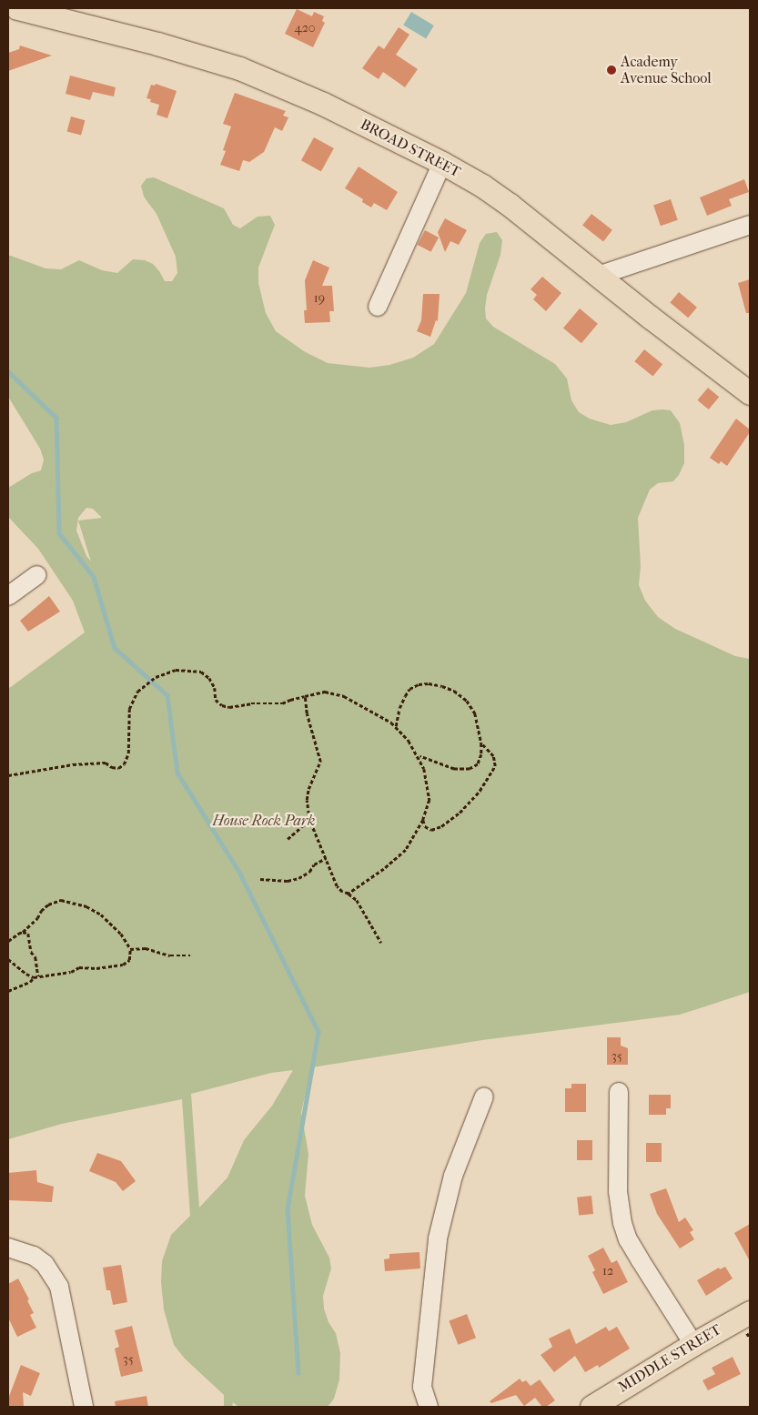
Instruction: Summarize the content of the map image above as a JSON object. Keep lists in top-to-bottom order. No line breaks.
{"streets":{"main road":["BROAD STREET","MIDDLE STREET"]},"parks":["House Rock Park"],"places":["Academy Avenue School"],"house_numbers":["420","19","35","12","35"]}
